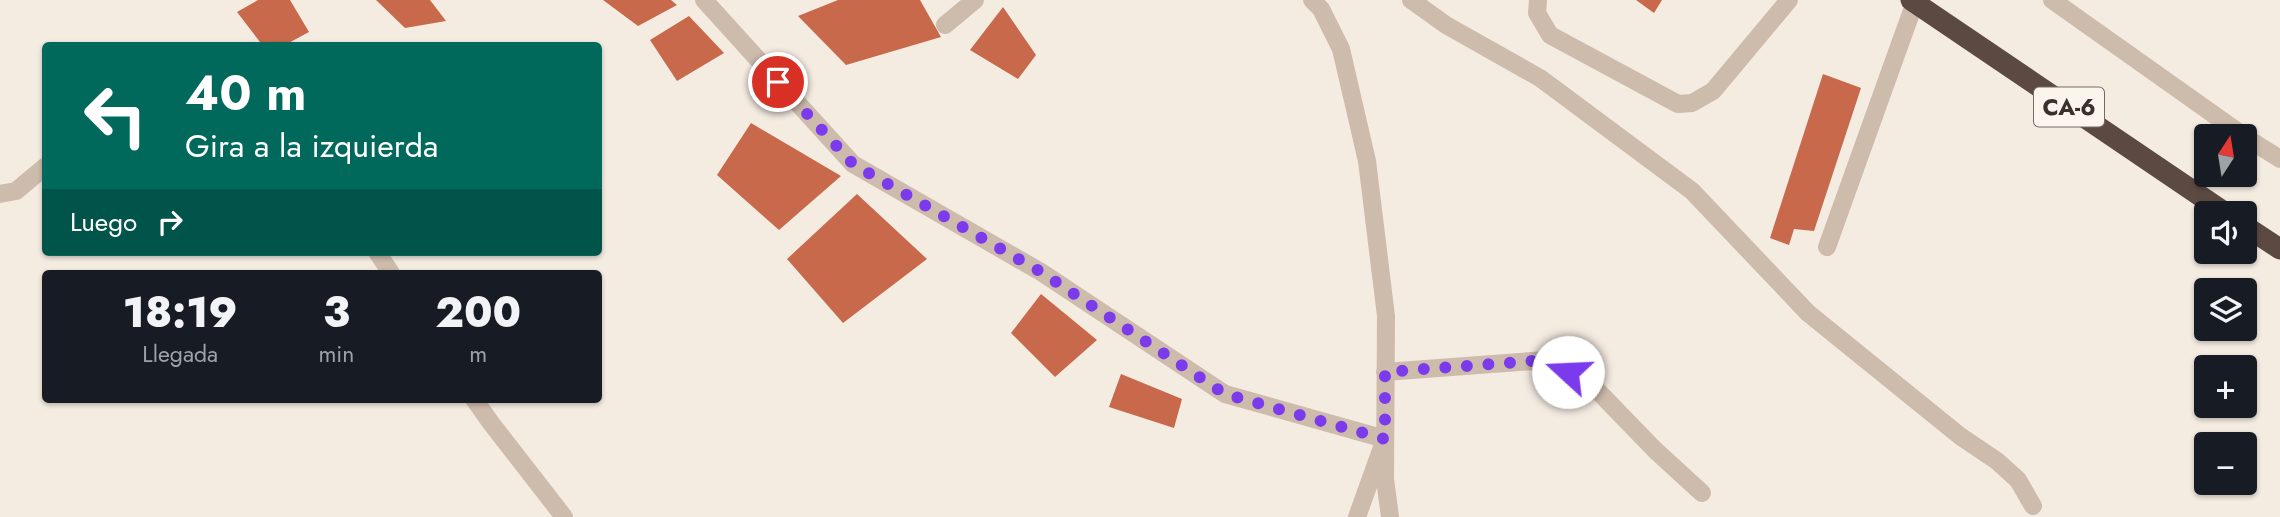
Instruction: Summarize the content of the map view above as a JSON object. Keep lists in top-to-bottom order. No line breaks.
{"streets":{"highway":["CA-6"]},"north":"top","page":{"turn":["40 m","Gira a la izquierda"],"map_buttons":["+","−"],"then":"Luego","eta":["18:19","Llegada","3","min","200","m"]}}
